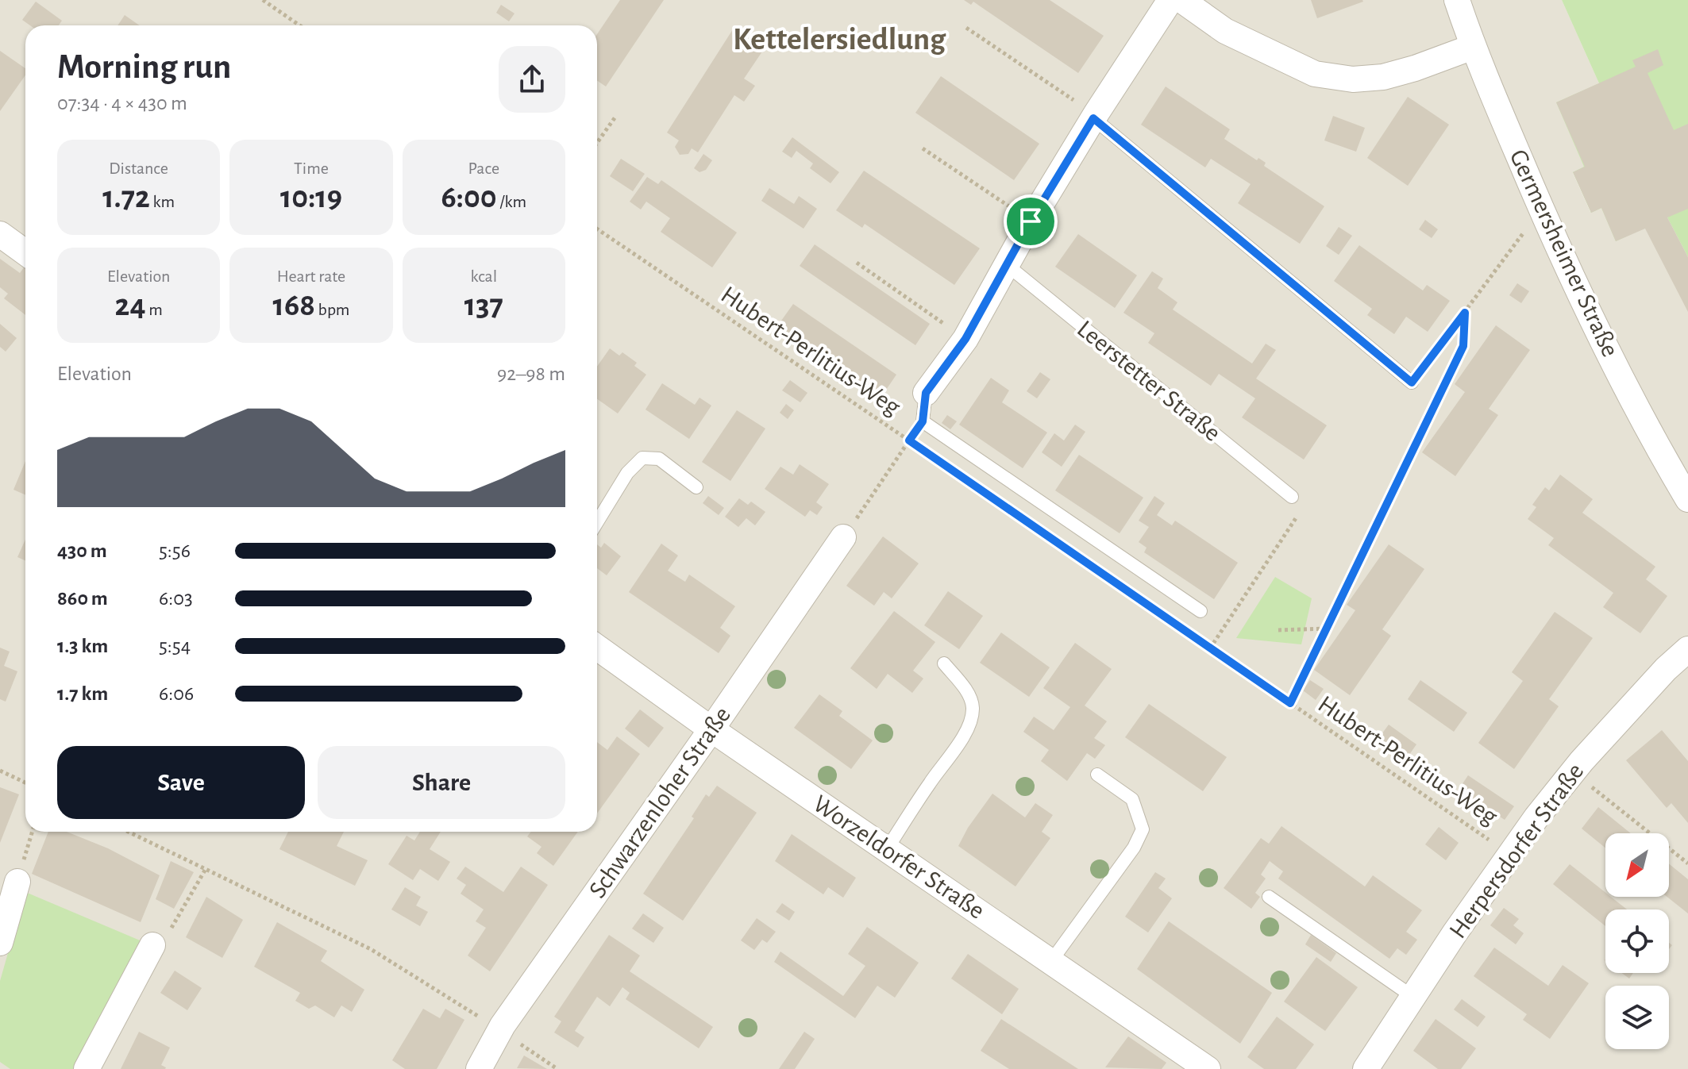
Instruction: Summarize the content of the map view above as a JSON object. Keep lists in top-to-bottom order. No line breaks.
{"streets":{"street":["Germersheimer Straße","Schwarzenloher Straße","Herpersdorfer Straße","Worzeldorfer Straße"],"lane":["Leerstetter Straße"],"path":["Hubert-Perlitius-Weg"]},"crossings":[["Hubert-Perlitius-Weg","Herpersdorfer Straße"],["Schwarzenloher Straße","Worzeldorfer Straße"]],"districts":["Kettelersiedlung"],"north":"bottom left","page":{"heading":["Morning run","07:34 · 4 × 430 m"],"stats":[["Distance","1.72 km"],["Time","10:19"],["Pace","6:00 /km"],["Elevation","24 m"],["Heart rate","168 bpm"],["kcal","137"]],"chart":["Elevation","92–98 m"],"list":[{"name":"430 m","note":"5:56"},{"name":"860 m","note":"6:03"},{"name":"1.3 km","note":"5:54"},{"name":"1.7 km","note":"6:06"}],"buttons":["Save","Share"]}}
